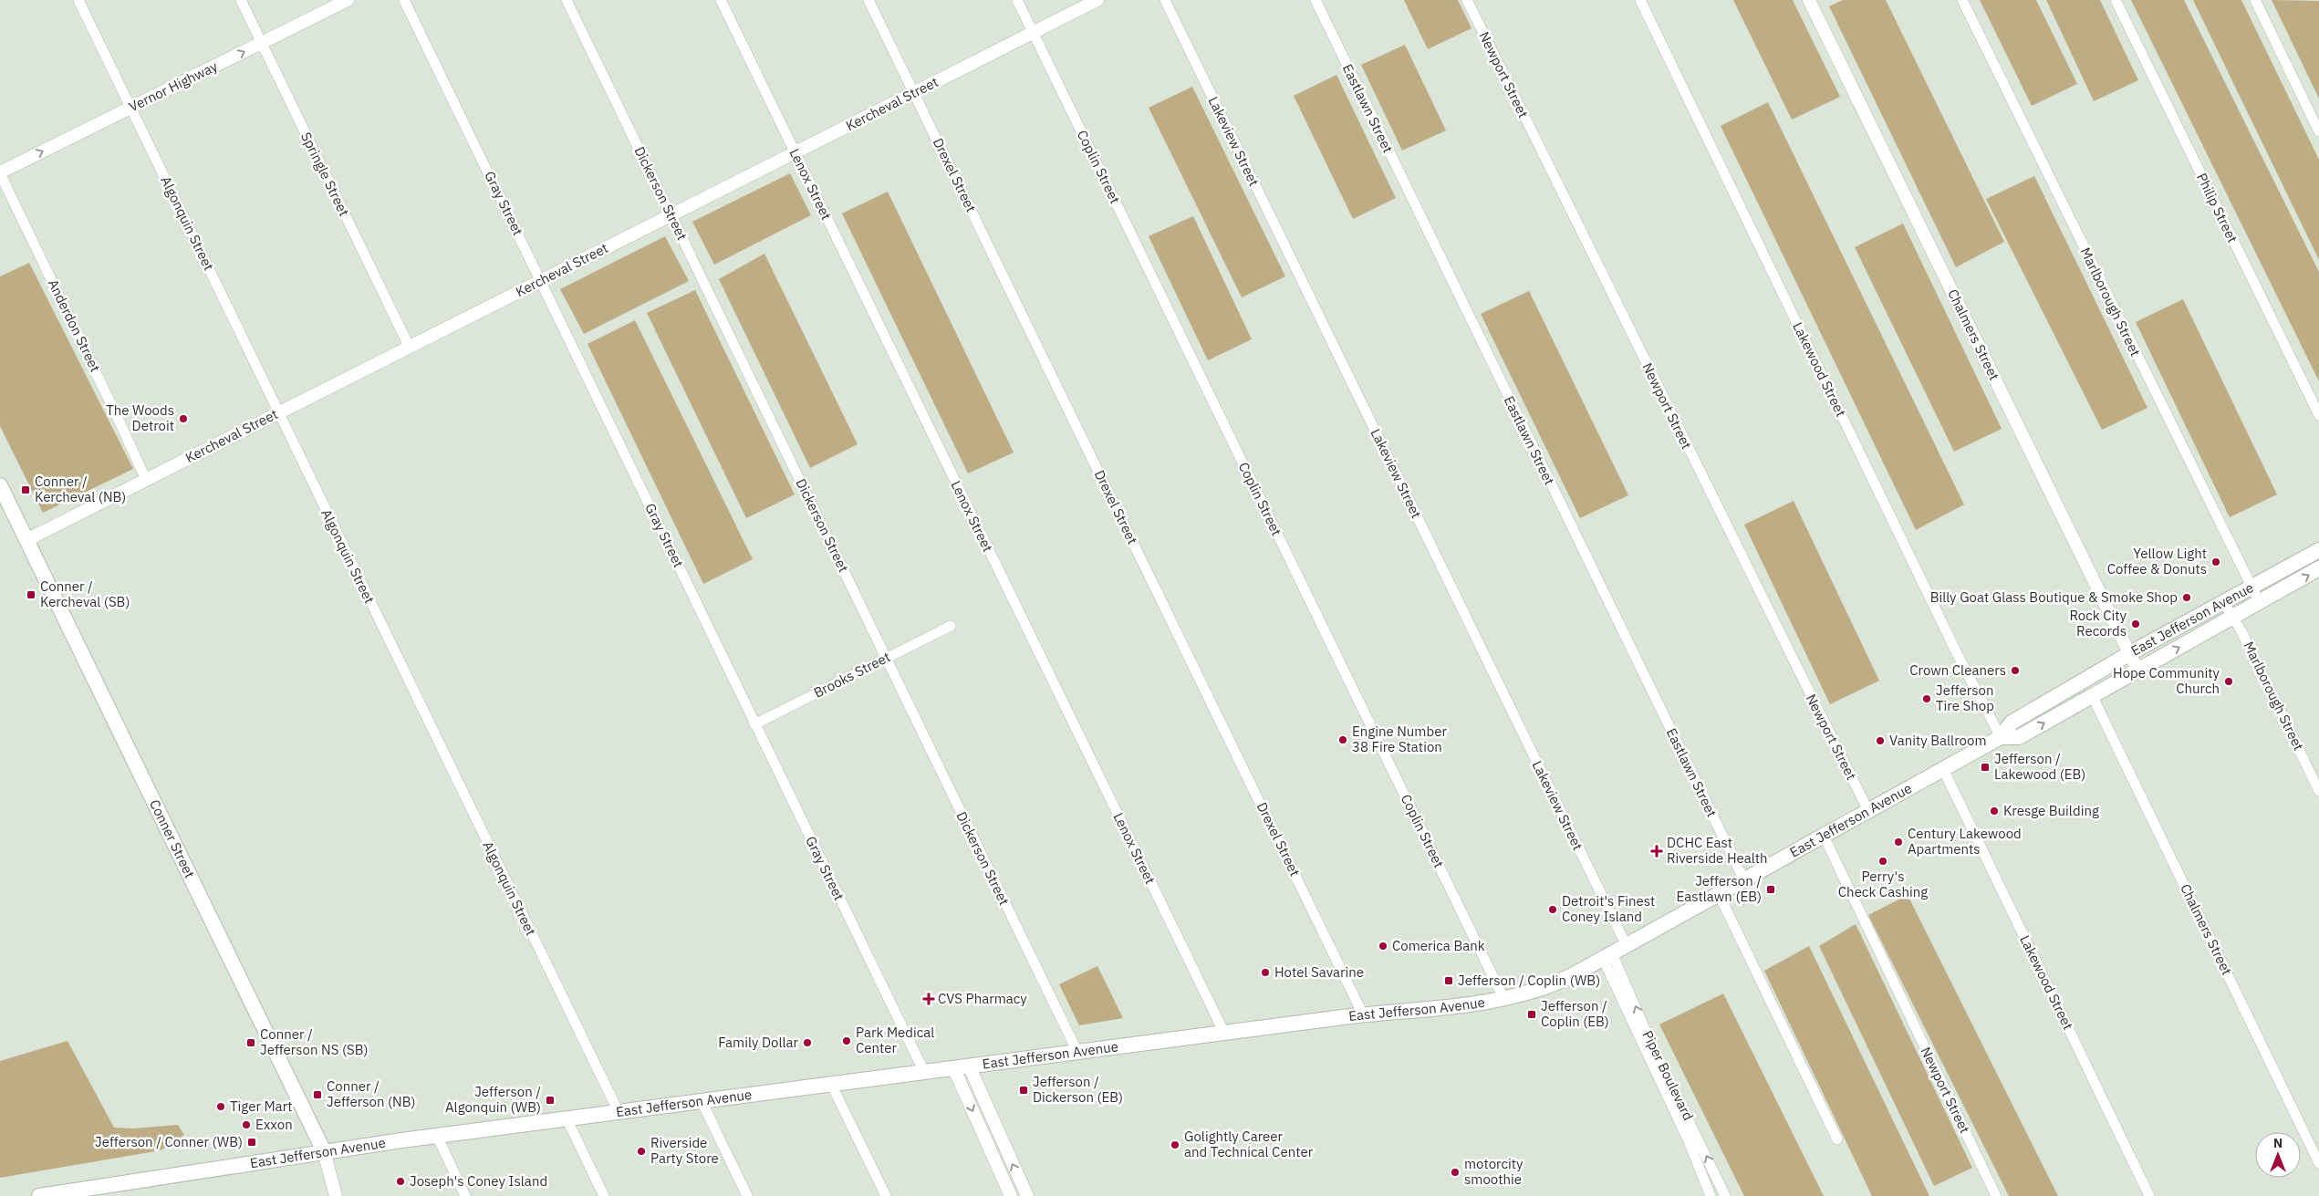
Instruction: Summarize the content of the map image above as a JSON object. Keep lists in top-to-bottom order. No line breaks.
{"streets":{"main road":["East Jefferson Avenue","Conner Street"],"street":["Newport Street","Vernor Highway","Kercheval Street","Eastlawn Street","Lakeview Street","Coplin Street","Springle Street","Drexel Street","Lenox Street","Dickerson Street","Gray Street","Philip Street","Algonquin Street","Marlborough Street","Anderdon Street","Chalmers Street","Lakewood Street","Brooks Street","Piper Boulevard"]},"crossings":[["Newport Street","East Jefferson Avenue"],["Vernor Highway","Springle Street"],["Vernor Highway","Algonquin Street"],["Vernor Highway","Anderdon Street"],["Kercheval Street","Coplin Street"],["Kercheval Street","Springle Street"],["Kercheval Street","Drexel Street"],["Kercheval Street","Lenox Street"],["Kercheval Street","Dickerson Street"],["Kercheval Street","Gray Street"],["Kercheval Street","Algonquin Street"],["Kercheval Street","Anderdon Street"],["Kercheval Street","Conner Street"],["Eastlawn Street","East Jefferson Avenue"],["Lakeview Street","East Jefferson Avenue"],["Coplin Street","East Jefferson Avenue"],["Drexel Street","East Jefferson Avenue"],["Lenox Street","East Jefferson Avenue"],["Dickerson Street","East Jefferson Avenue"],["Dickerson Street","Brooks Street"],["Gray Street","East Jefferson Avenue"],["Gray Street","Brooks Street"],["Algonquin Street","East Jefferson Avenue"],["Marlborough Street","East Jefferson Avenue"],["Chalmers Street","East Jefferson Avenue"],["Lakewood Street","East Jefferson Avenue"],["East Jefferson Avenue","Conner Street"],["East Jefferson Avenue","Piper Boulevard"]],"one_way":["Vernor Highway"],"places":{"other":["The Woods Detroit","Yellow Light Coffee & Donuts","Billy Goat Glass Boutique & Smoke Shop","Rock City Records","Crown Cleaners","Hope Community Church","Jefferson Tire Shop","Engine Number 38 Fire Station","Vanity Ballroom","Kresge Building","Century Lakewood Apartments","Perry's Check Cashing","Detroit's Finest Coney Island","Comerica Bank","Hotel Savarine","Park Medical Center","Family Dollar","Tiger Mart","Exxon","Golightly Career and Technical Center","Riverside Party Store","motorcity smoothie","Joseph's Coney Island"],"transit":["Conner / Kercheval (NB)","Conner / Kercheval (SB)","Jefferson / Lakewood (EB)","Jefferson / Eastlawn (EB)","Jefferson / Coplin (WB)","Jefferson / Coplin (EB)","Conner / Jefferson NS (SB)","Jefferson / Dickerson (EB)","Conner / Jefferson (NB)","Jefferson / Algonquin (WB)","Jefferson / Conner (WB)"],"health":["DCHC East Riverside Health","CVS Pharmacy"]},"north":"top"}
